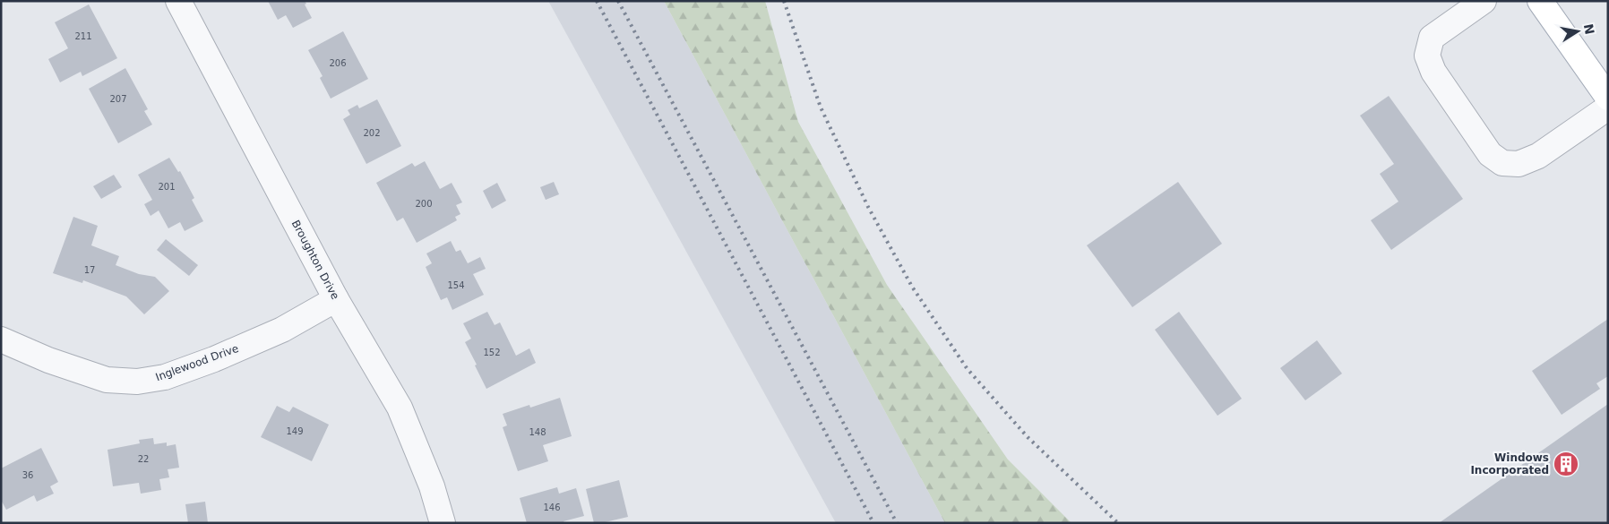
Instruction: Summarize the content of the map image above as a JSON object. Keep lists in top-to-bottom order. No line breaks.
{"streets":{"street":["Broughton Drive","Inglewood Drive"]},"crossings":[["Broughton Drive","Inglewood Drive"]],"places":{"building":["Windows Incorporated"]},"house_numbers":["211","206","207","202","201","200","17","154","152","149","148","22","36","146"],"north":"right"}
